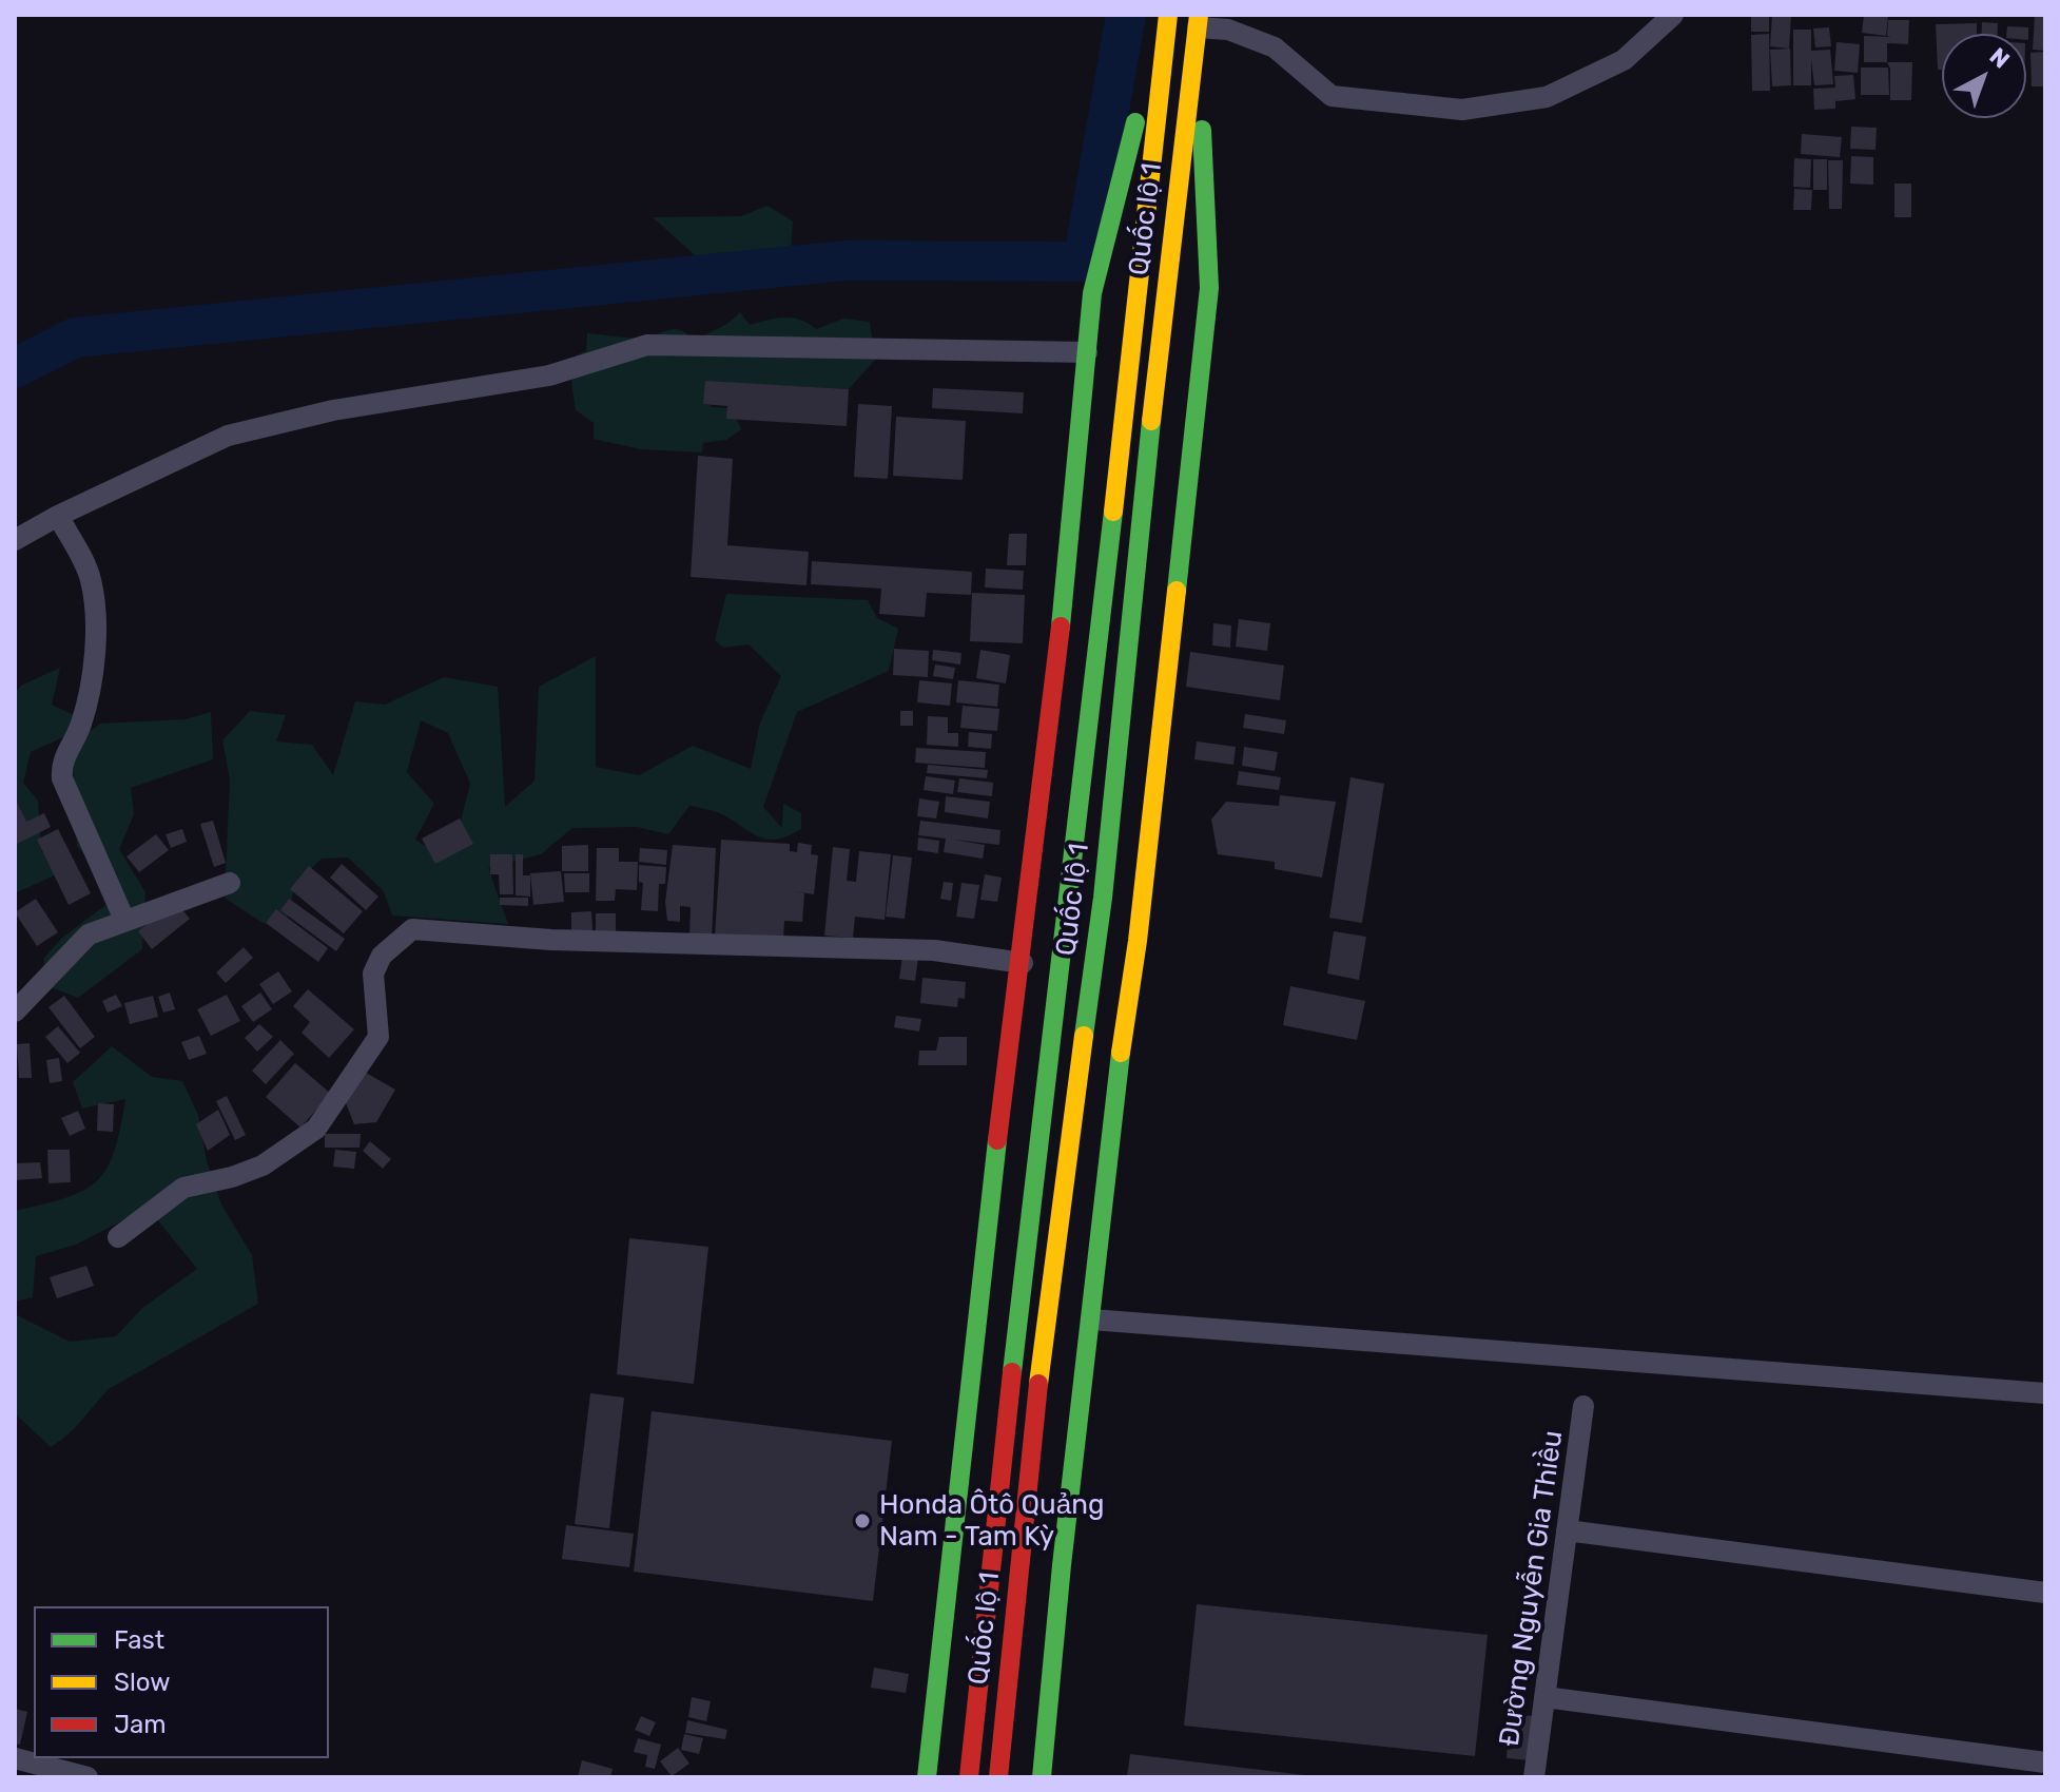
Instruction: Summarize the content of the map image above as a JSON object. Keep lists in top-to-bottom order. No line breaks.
{"streets":{"highway":["Quốc lộ 1"],"street":["Đường Nguyễn Gia Thiều"]},"places":["Honda Ôtô Quảng Nam - Tam Kỳ"],"legend":["Fast","Slow","Jam"],"north":"top right"}
